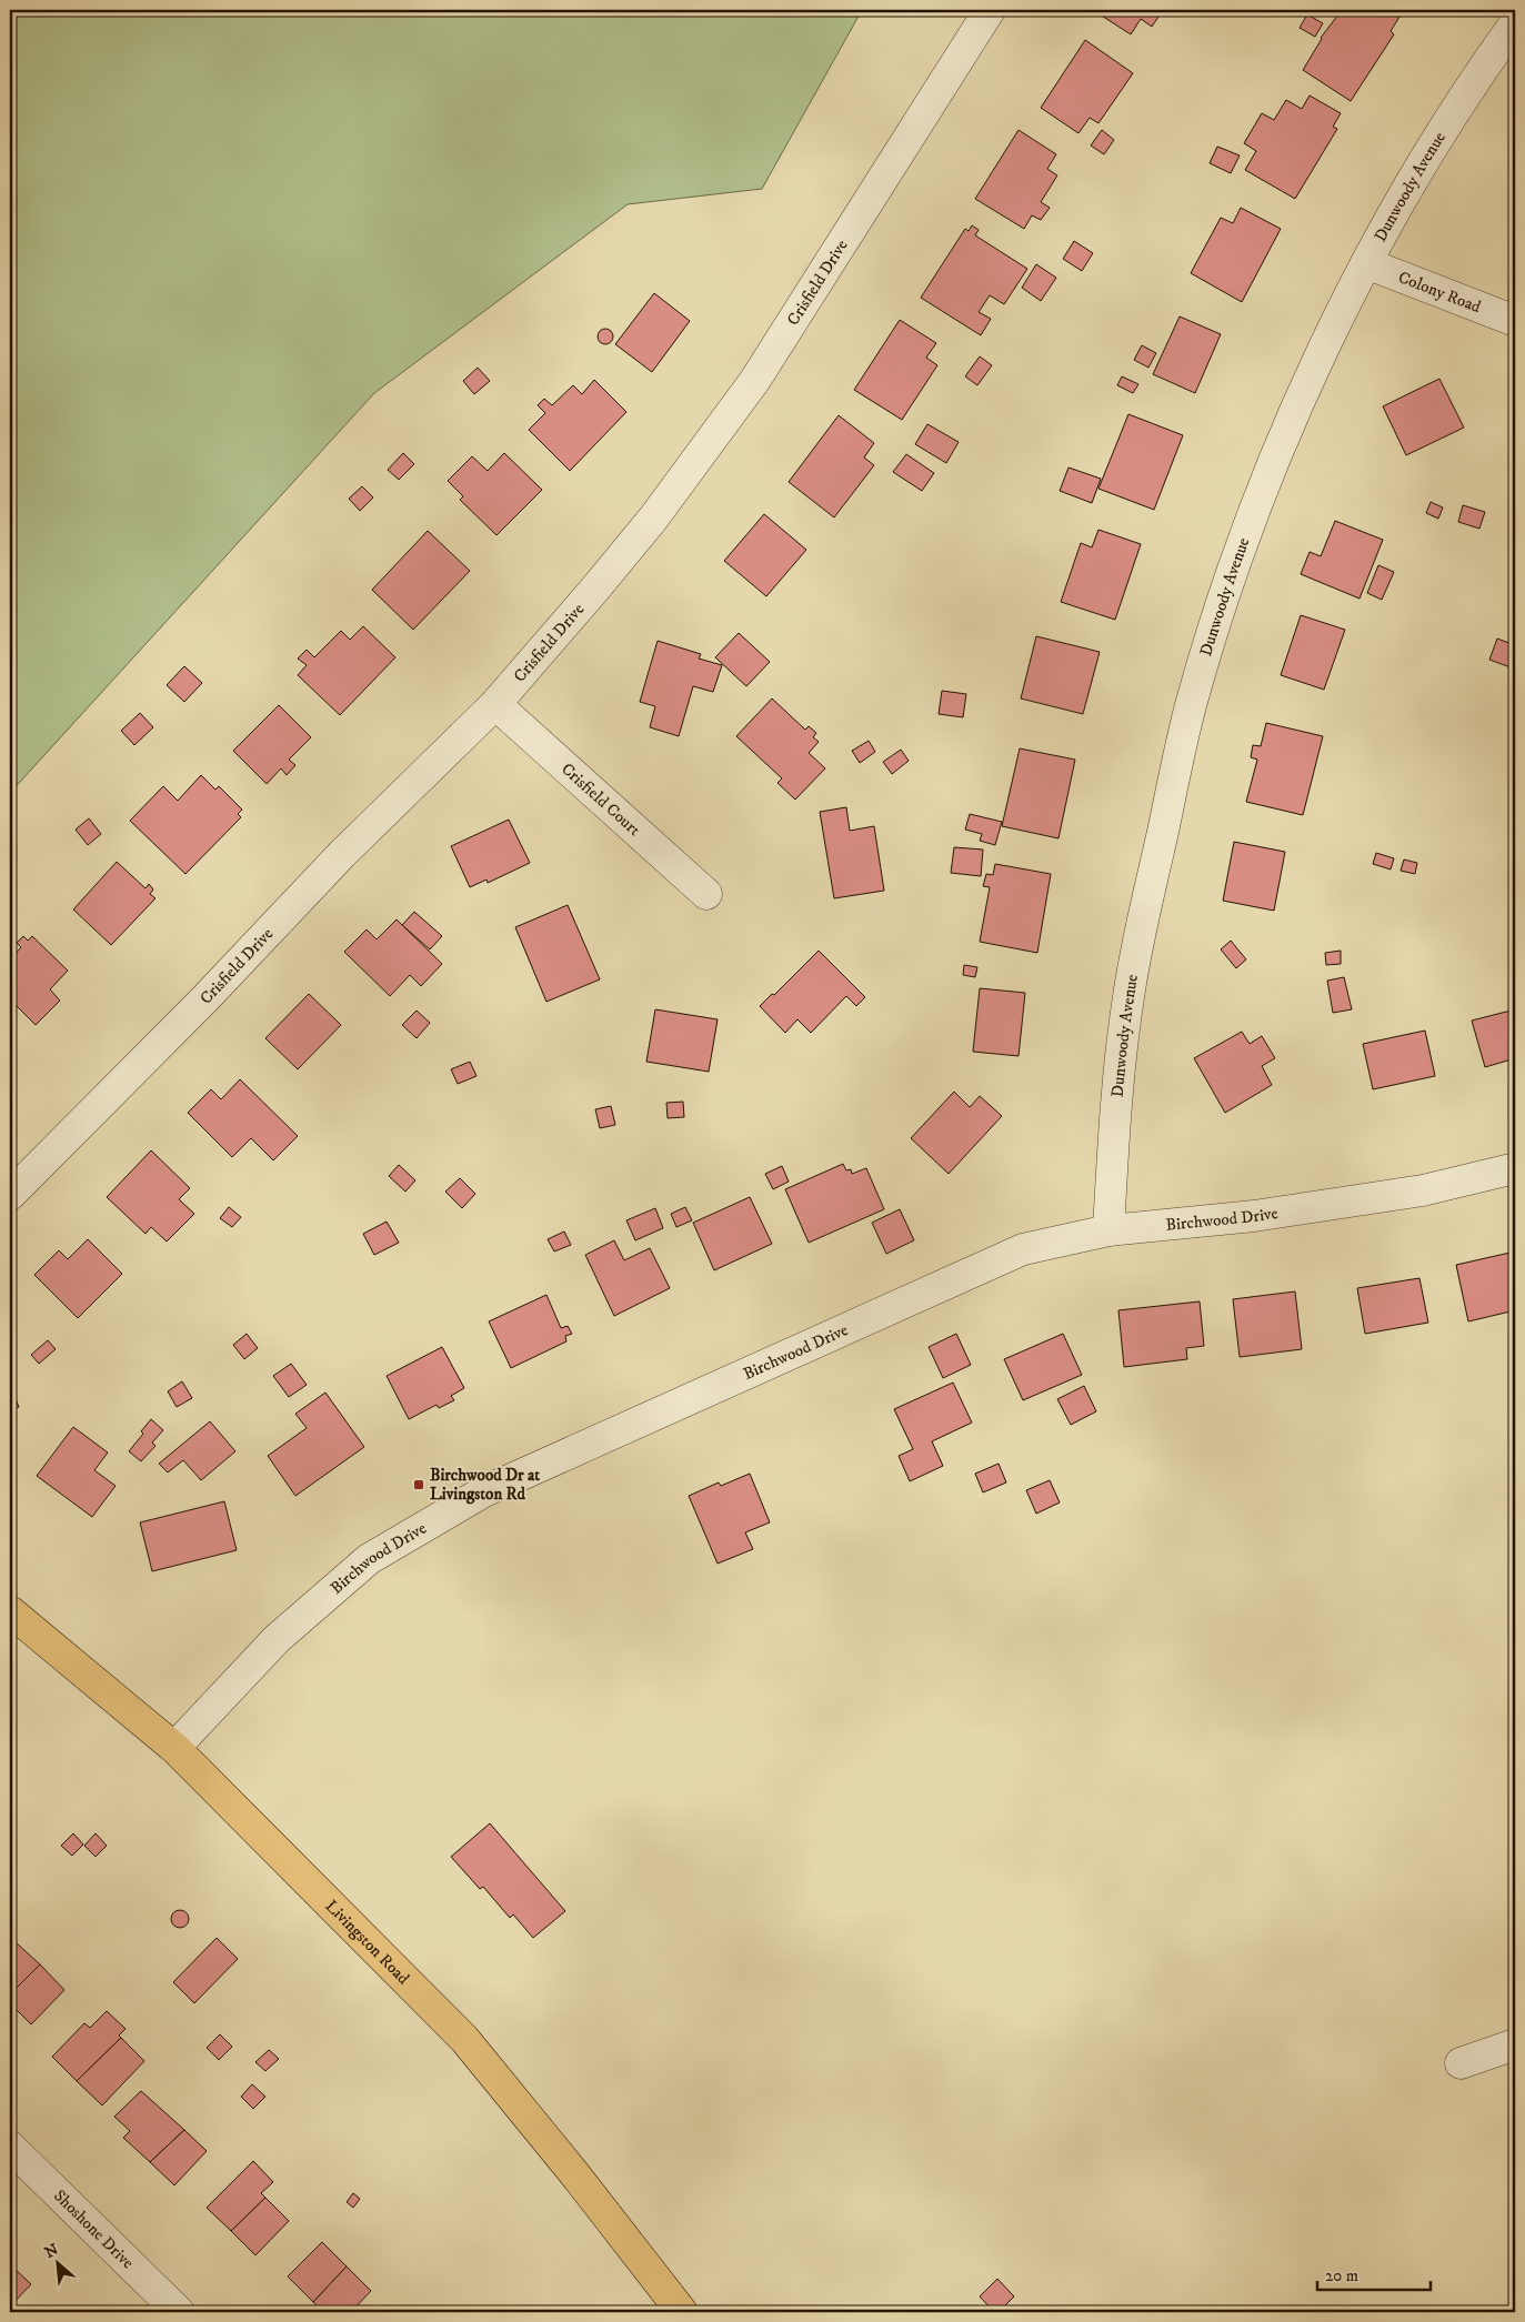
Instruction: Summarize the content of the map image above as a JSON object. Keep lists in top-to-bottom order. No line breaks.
{"streets":{"main road":["Livingston Road"],"street":["Dunwoody Avenue","Crisfield Drive","Colony Road","Crisfield Court","Birchwood Drive","Shoshone Drive"]},"crossings":[["Dunwoody Avenue","Colony Road"],["Dunwoody Avenue","Birchwood Drive"],["Crisfield Drive","Crisfield Court"],["Birchwood Drive","Livingston Road"]],"places":{"transit":["Birchwood Dr at Livingston Rd"]},"scale_bar":"20 m","north":"top left"}
